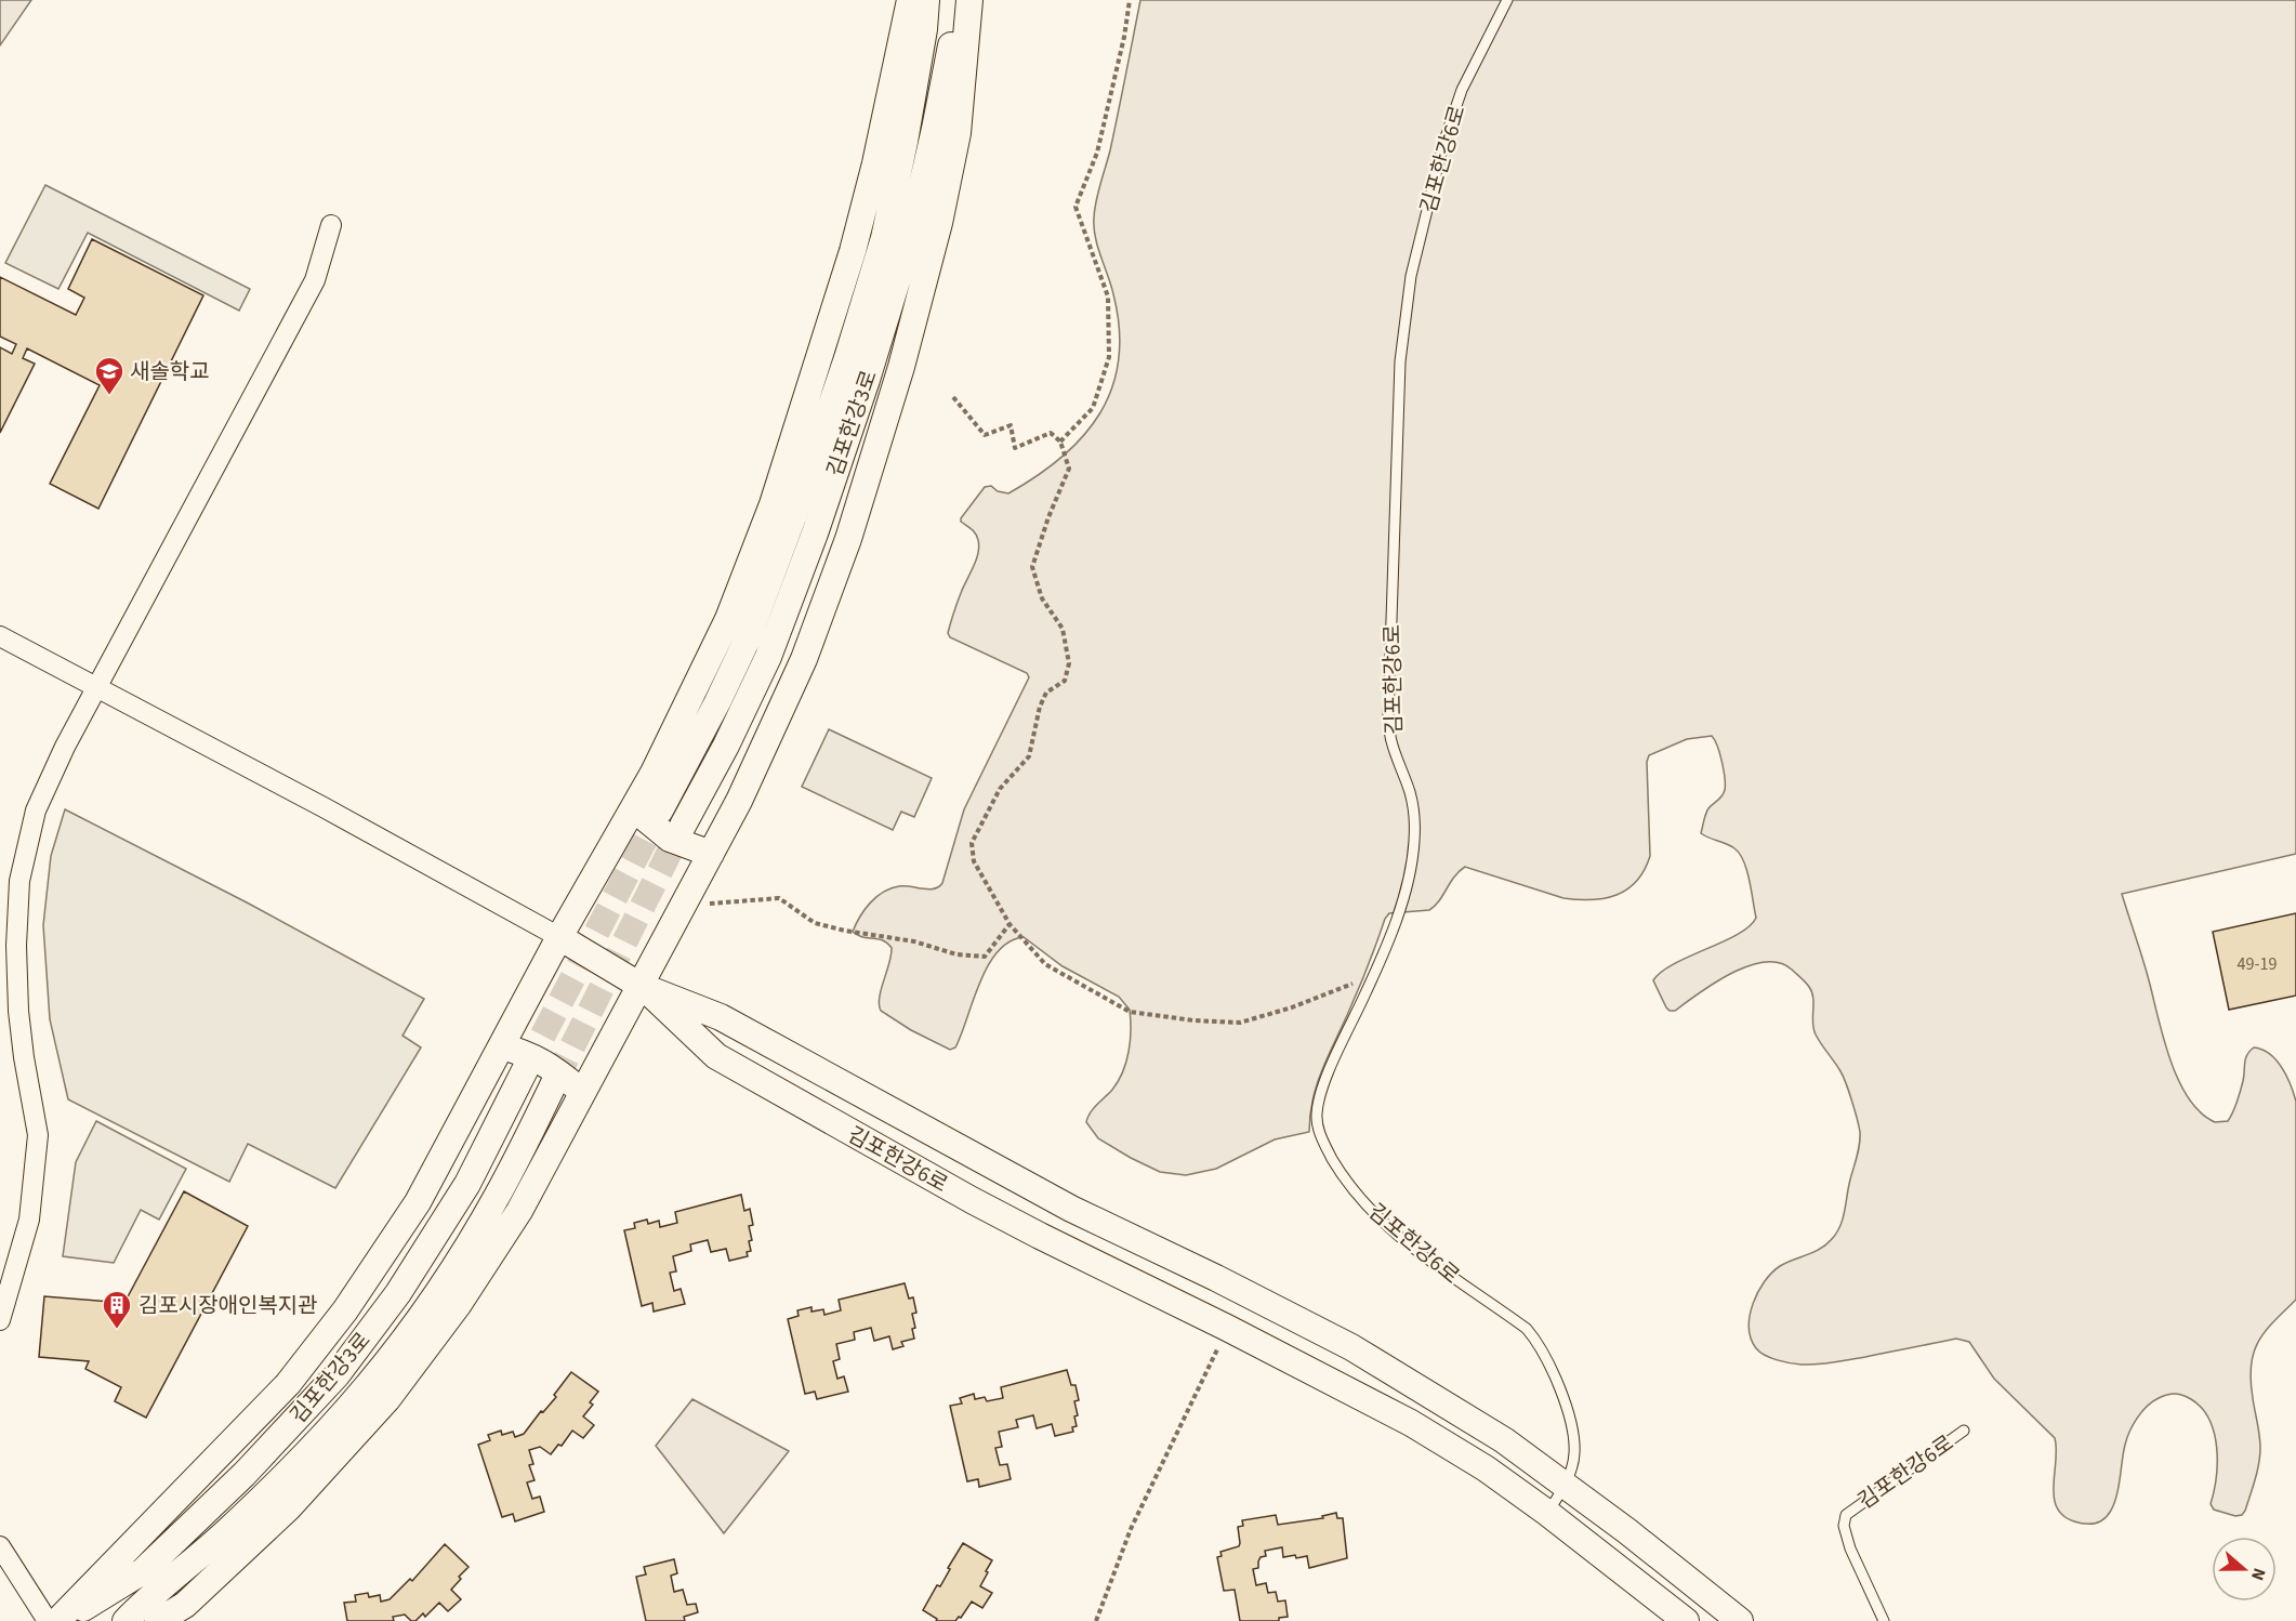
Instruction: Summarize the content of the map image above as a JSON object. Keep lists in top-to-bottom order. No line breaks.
{"streets":{"street":["김포한강6로","김포한강3로"]},"places":{"school or university":["새솔학교"],"building":["김포시장애인복지관"]},"house_numbers":["49-19"],"north":"right"}
